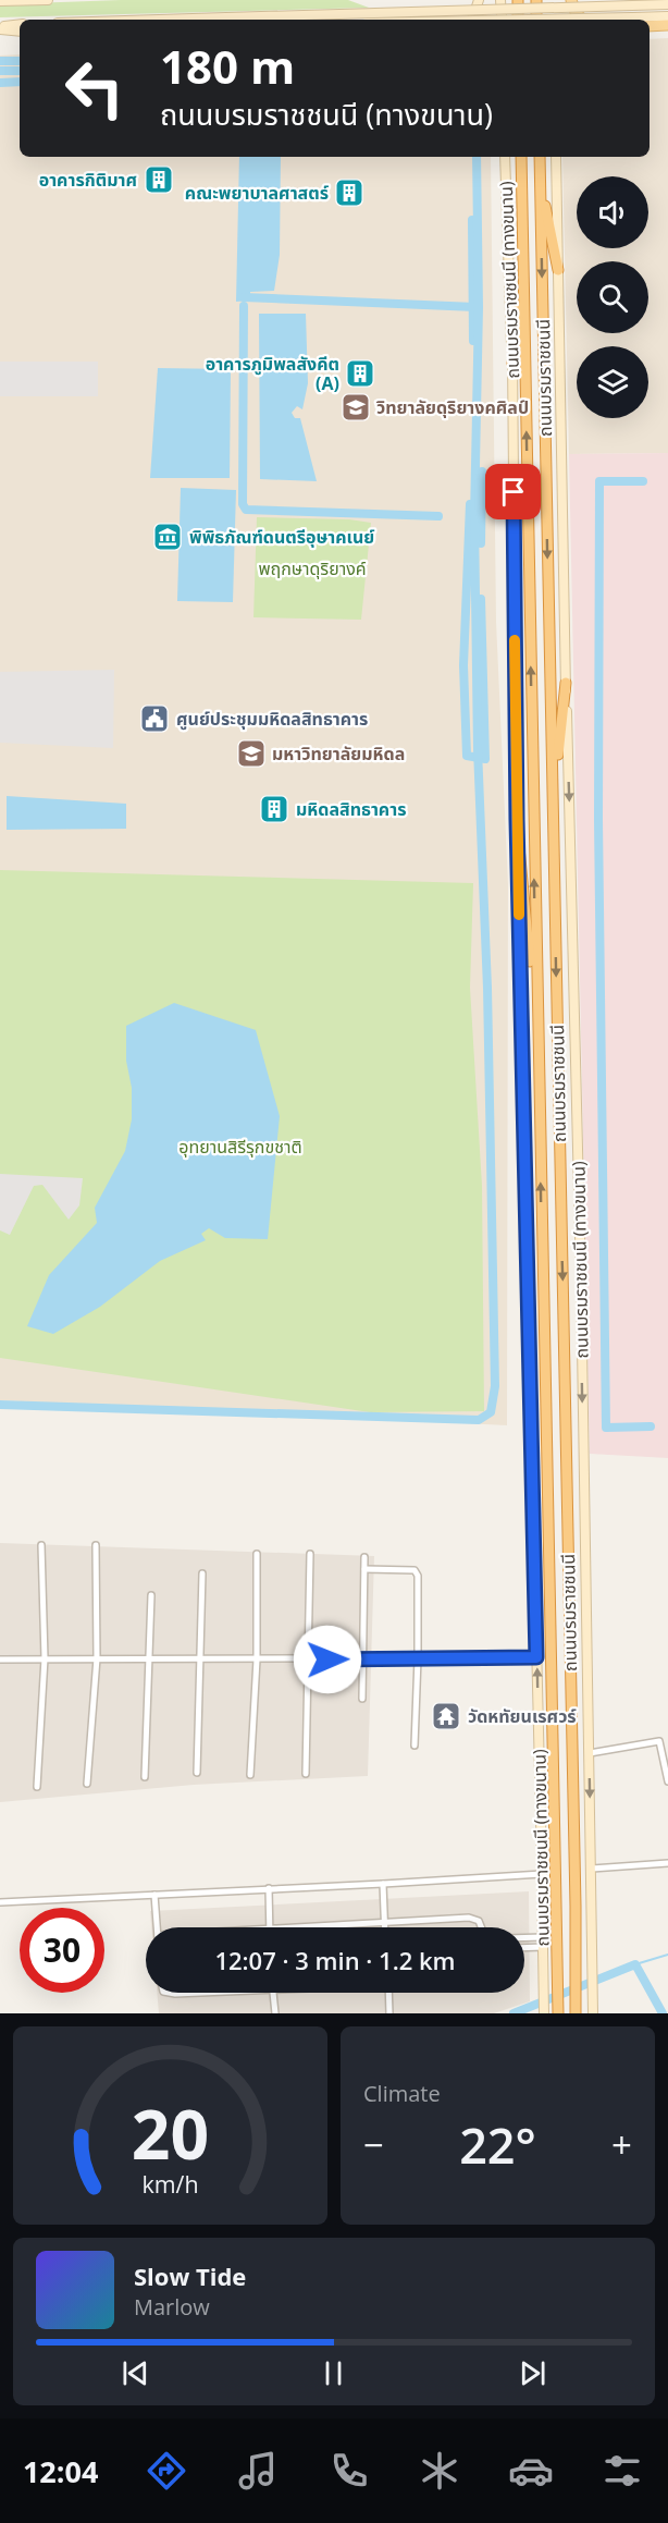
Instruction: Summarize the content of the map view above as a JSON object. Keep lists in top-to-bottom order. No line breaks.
{"streets":{"highway":["ถนนบรมราชชนนี"],"main road":["ถนนบรมราชชนนี (ทางขนาน)"]},"parks":["พฤกษาดุริยางค์","อุทยานสิรีรุกขชาติ"],"places":{"building":["อาคารกิติมาศ","คณะพยาบาลศาสตร์","อาคารภูมิพลสังคีต (A)","มหิดลสิทธาคาร"],"school or university":["วิทยาลัยดุริยางคศิลป์","มหาวิทยาลัยมหิดล"],"museum":["พิพิธภัณฑ์ดนตรีอุษาคเนย์"],"public building":["ศูนย์ประชุมมหิดลสิทธาคาร"],"temple":["วัดหทัยนเรศวร์"]},"page":{"turn":["180 m","ถนนบรมราชชนนี (ทางขนาน)"],"limit":"30","trip":"12:07 · 3 min · 1.2 km","tile":"Climate","heat":["−","22°","+"],"song":["Slow Tide","Marlow"],"tabs":"12:04","gauge":["20","km/h"]}}
